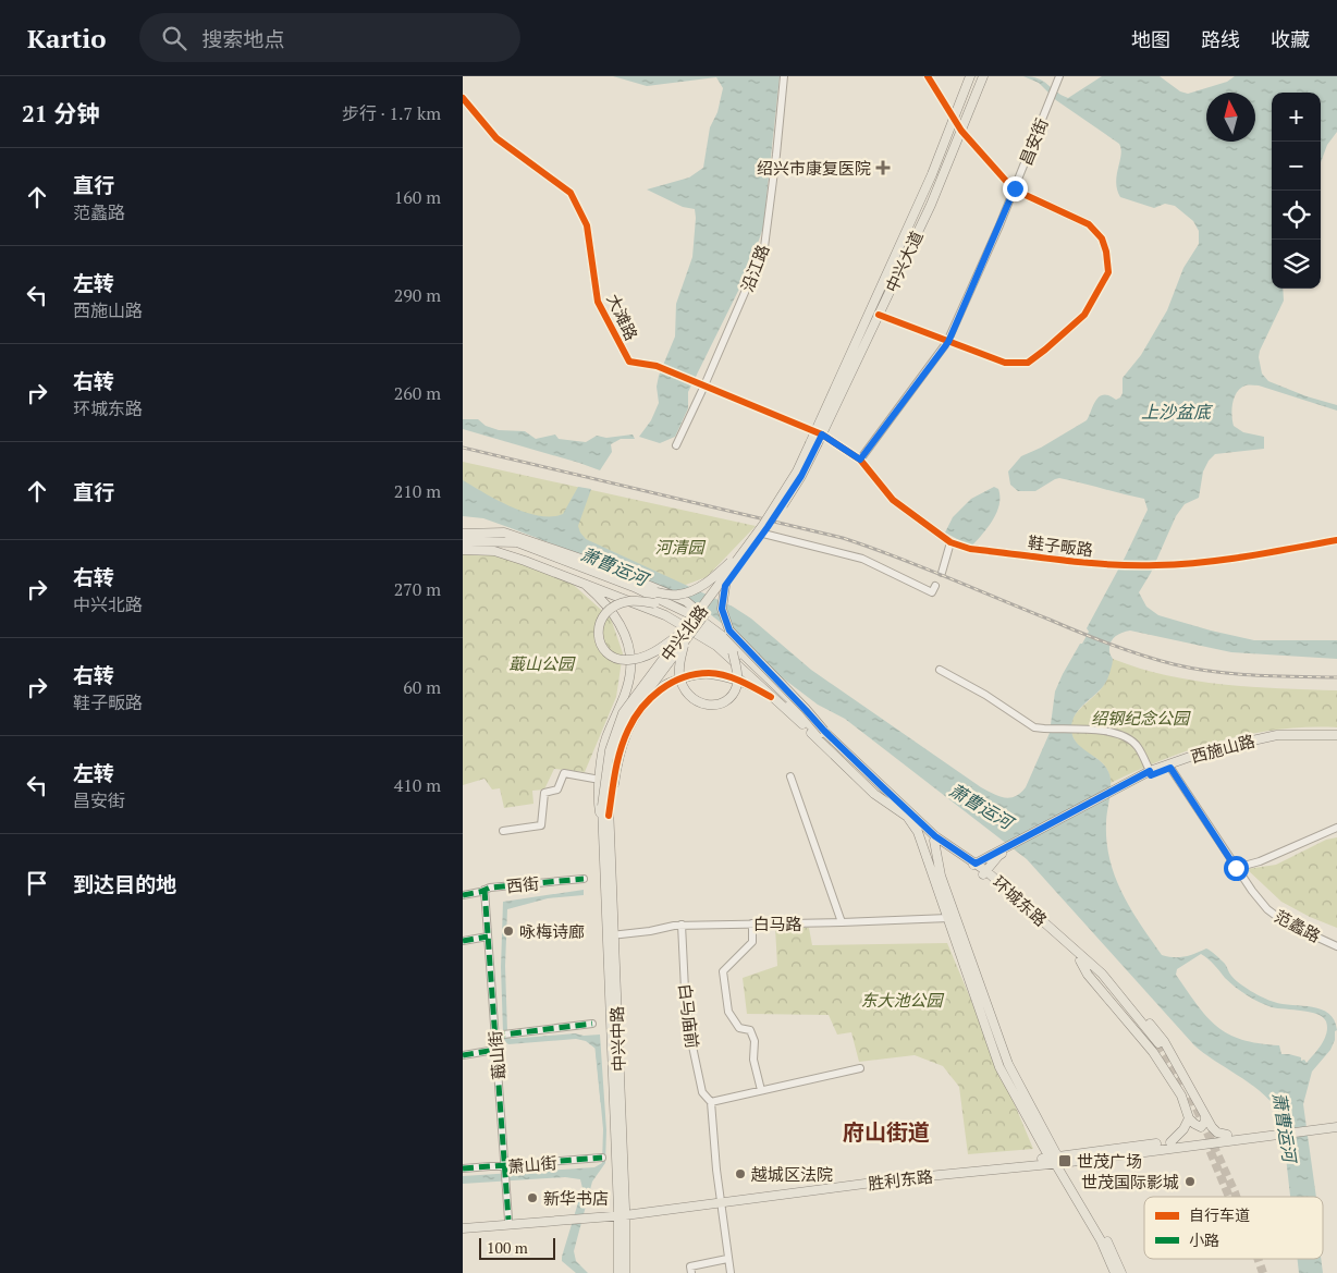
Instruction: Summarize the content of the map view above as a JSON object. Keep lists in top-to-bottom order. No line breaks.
{"streets":{"main road":["中兴大道","中兴北路","西施山路","环城东路","中兴中路","胜利东路"],"street":["昌安街","沿江路","大滩路","鞋子畈路","西街","白马路","范蠡路","白马庙前","蕺山街","萧山街"]},"crossings":[["昌安街","鞋子畈路"],["中兴大道","大滩路"],["中兴大道","鞋子畈路"],["中兴大道","中兴北路"],["沿江路","大滩路"],["大滩路","鞋子畈路"],["中兴北路","中兴中路"],["西施山路","环城东路"],["西施山路","范蠡路"],["西街","蕺山街"],["白马路","白马庙前"],["白马路","中兴中路"],["中兴中路","胜利东路"],["蕺山街","萧山街"],["蕺山街","胜利东路"]],"districts":["府山街道"],"water":["上沙盆底","萧曹运河"],"parks":["河清园","蕺山公园","绍钢纪念公园","东大池公园"],"places":{"health":["绍兴市康复医院"],"other":["咏梅诗廊","越城区法院","世茂国际影城","新华书店"],"transit":["世茂广场"]},"legend":["自行车道","小路"],"scale_bar":"100 m","north":"top","page":{"header":"Kartio","search":"搜索地点","nav":["地图","路线","收藏"],"heading":["21 分钟","步行 · 1.7 km"],"map_buttons":["+","−"],"list":[["直行","范蠡路","160 m"],["左转","西施山路","290 m"],["右转","环城东路","260 m"],["直行","210 m"],["右转","中兴北路","270 m"],["右转","鞋子畈路","60 m"],["左转","昌安街","410 m"],"到达目的地"],"scale":"100 m"}}
